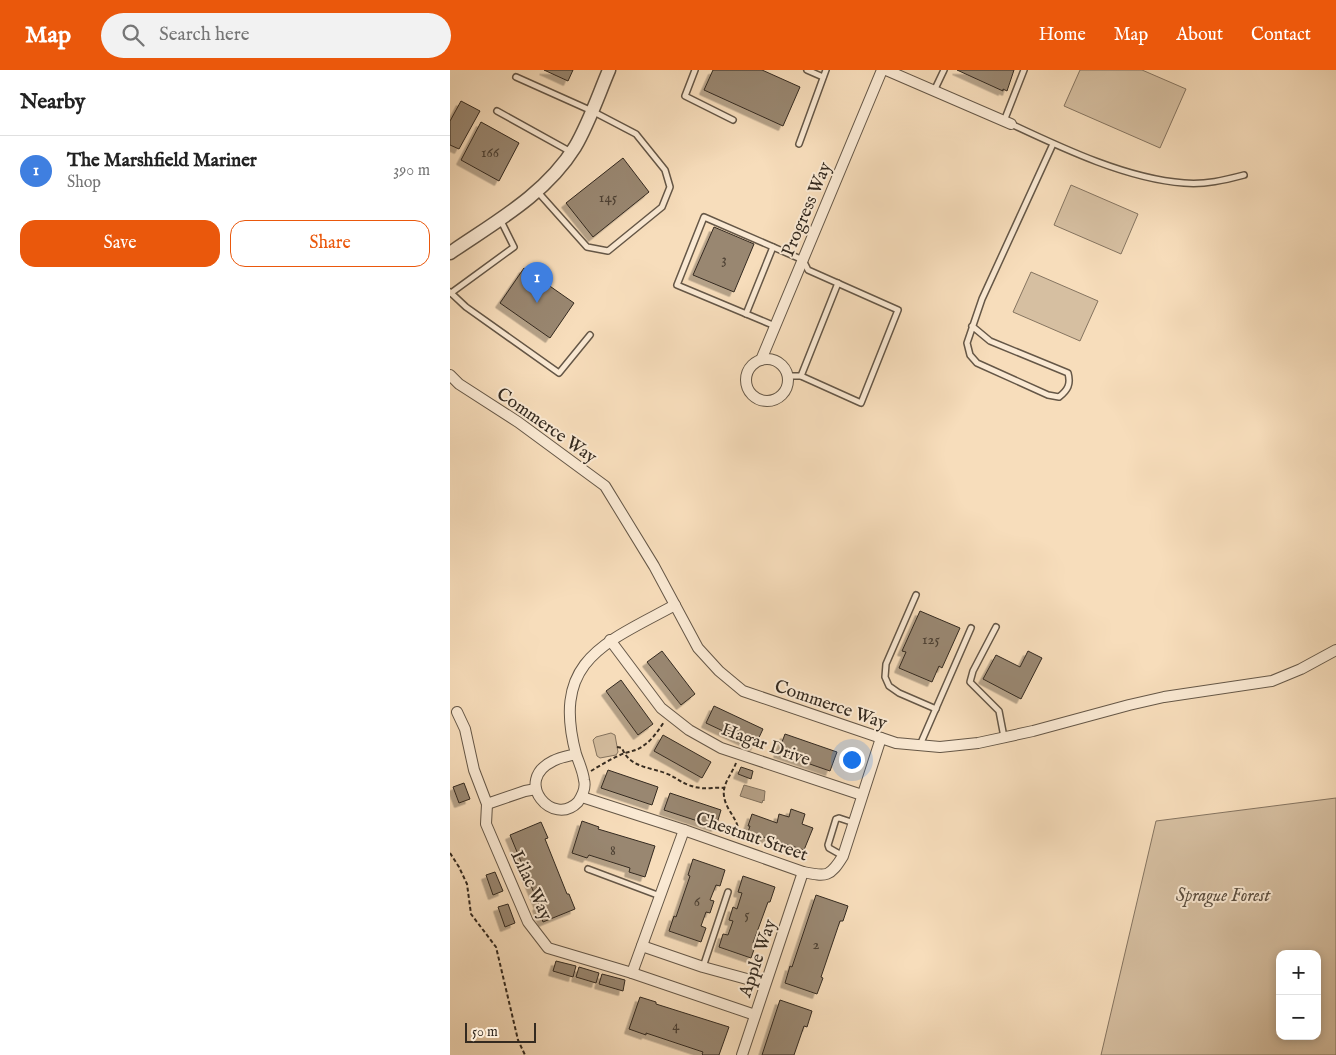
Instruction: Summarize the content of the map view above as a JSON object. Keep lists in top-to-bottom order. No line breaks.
{"streets":{"street":["Progress Way","Commerce Way","Hagar Drive","Chestnut Street","Lilac Way","Apple Way"]},"crossings":[["Commerce Way","Chestnut Street"],["Hagar Drive","Chestnut Street"],["Chestnut Street","Apple Way"],["Lilac Way","Apple Way"]],"parks":["Sprague Forest"],"house_numbers":["166","145","3","125","8","6","5","2","4"],"scale_bar":"50 m","page":{"header":"Map","search":"Search here","nav":["Home","Map","About","Contact"],"heading":"Nearby","list":[{"mark":"1","name":"The Marshfield Mariner","note":"Shop","value":"390 m"}],"buttons":["Save","Share"],"pins":"1","map_buttons":["+","−"],"scale":"50 m"}}
